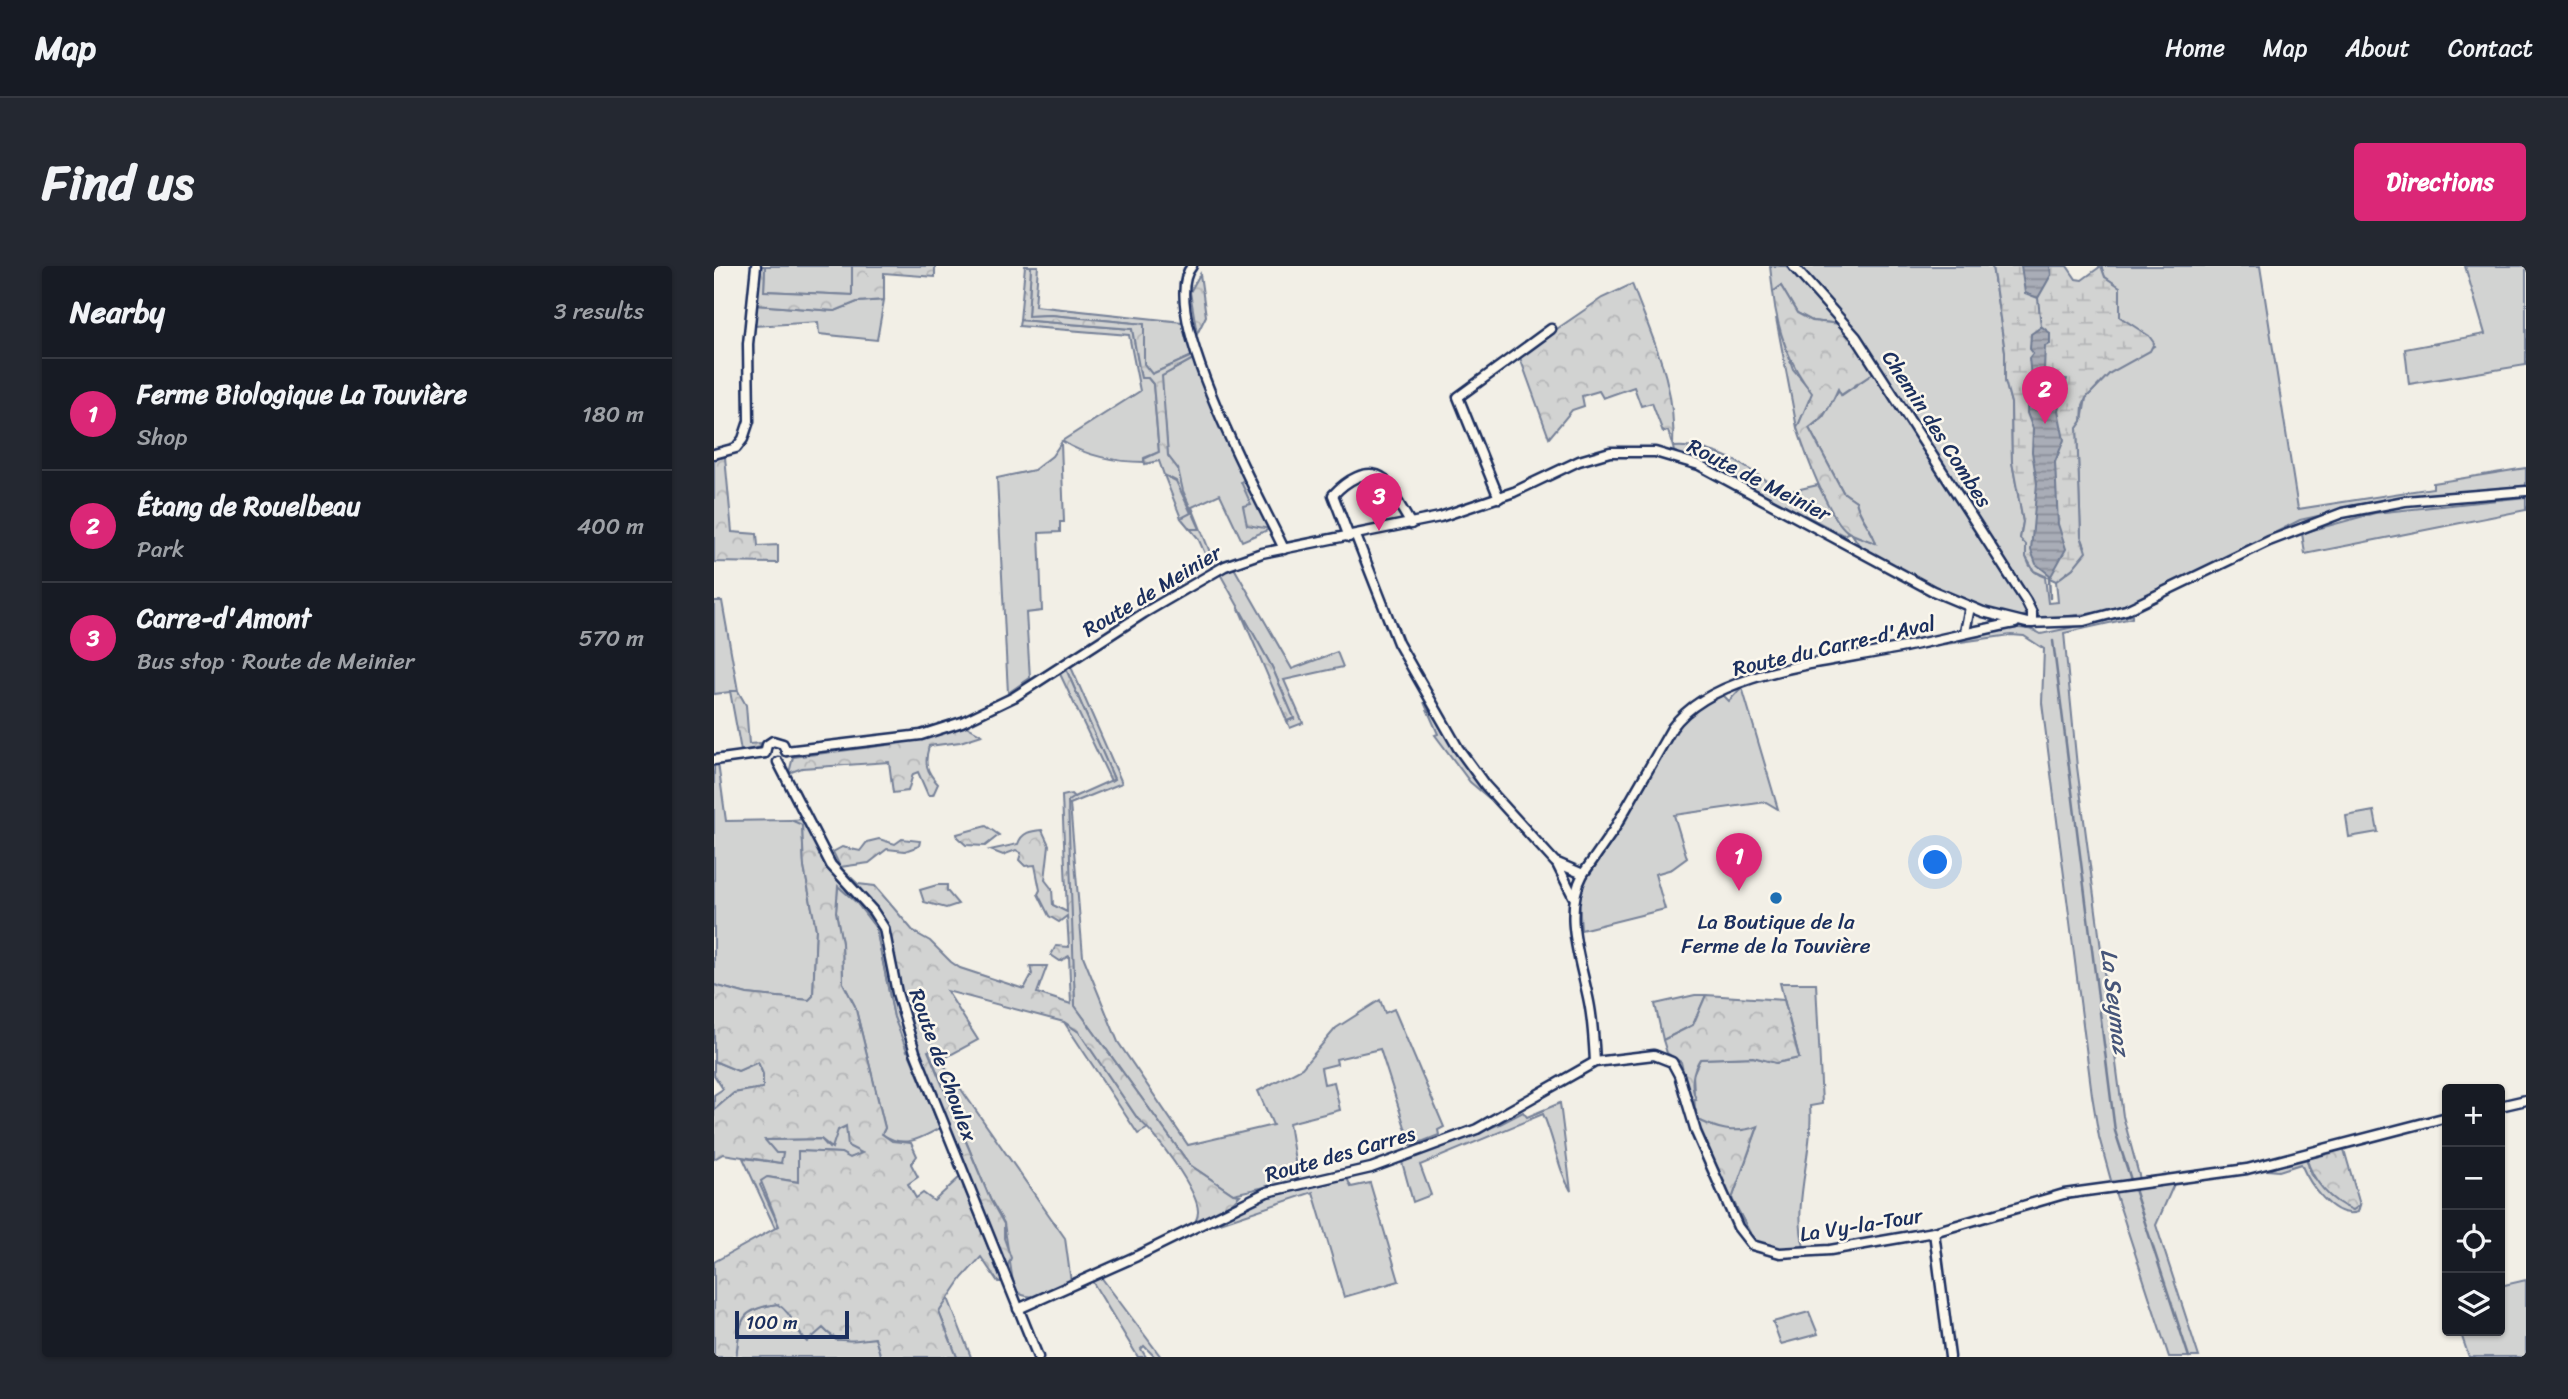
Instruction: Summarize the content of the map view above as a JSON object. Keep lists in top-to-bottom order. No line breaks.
{"streets":{"street":["Chemin des Combes","Route de Meinier","Route du Carre-d'Aval","Route de Choulex","Route des Carres","La Vy-la-Tour"]},"crossings":[["Chemin des Combes","Route de Meinier"],["Route de Meinier","Route du Carre-d'Aval"],["Route de Meinier","Route de Choulex"],["Route de Choulex","Route des Carres"],["Route des Carres","La Vy-la-Tour"]],"water":["La Seymaz"],"places":["La Boutique de la Ferme de la Touvière"],"scale_bar":"100 m","page":{"header":"Map","nav":["Home","Map","About","Contact"],"title":"Find us","buttons":"Directions","heading":["Nearby","3 results"],"list":[{"mark":"1","name":"Ferme Biologique La Touvière","note":"Shop","value":"180 m"},{"mark":"2","name":"Étang de Rouelbeau","note":"Park","value":"400 m"},{"mark":"3","name":"Carre-d'Amont","note":"Bus stop · Route de Meinier","value":"570 m"}],"pins":["2","3","1"],"map_buttons":["+","−"],"scale":"100 m"}}
